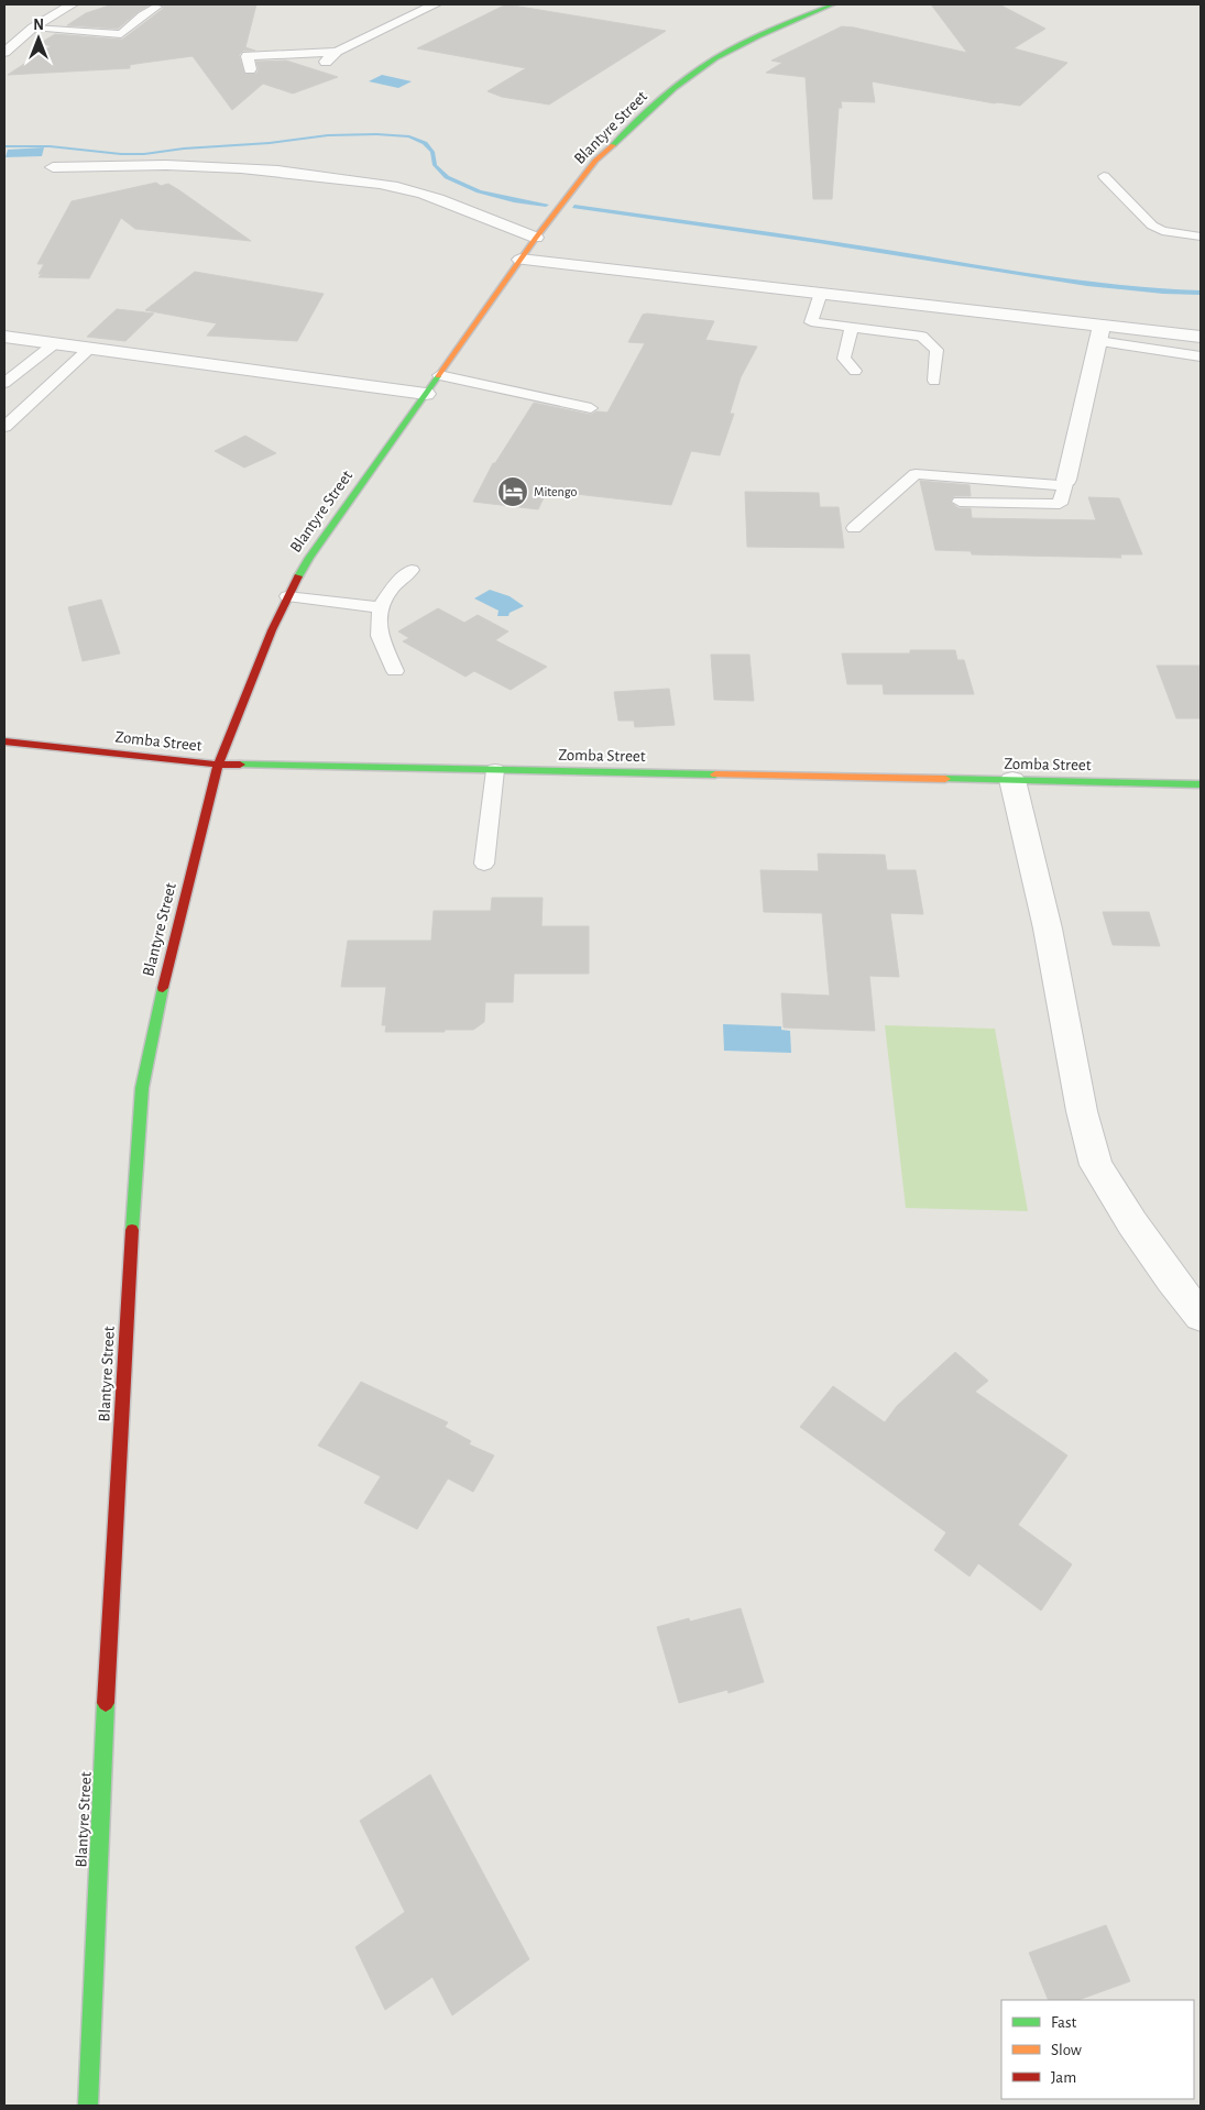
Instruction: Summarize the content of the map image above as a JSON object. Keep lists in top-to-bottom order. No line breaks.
{"streets":{"street":["Blantyre Street","Zomba Street"]},"crossings":[["Blantyre Street","Zomba Street"]],"places":{"hotel":["Mitengo"]},"legend":["Fast","Slow","Jam"],"north":"top"}
